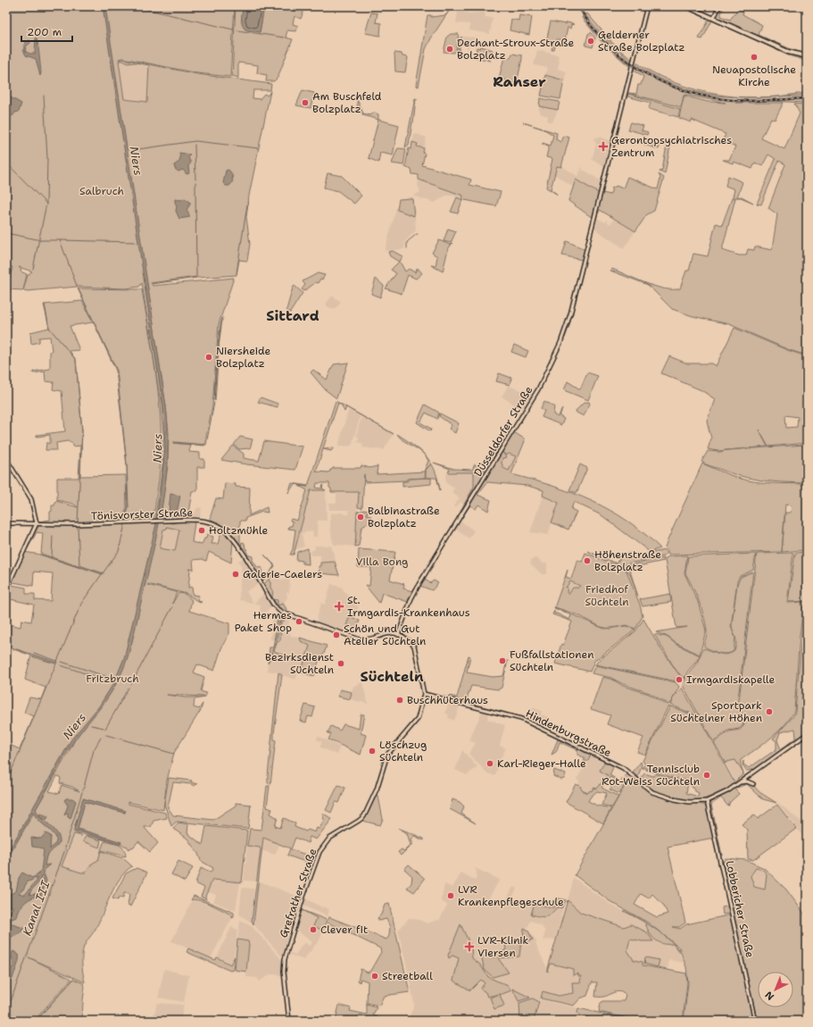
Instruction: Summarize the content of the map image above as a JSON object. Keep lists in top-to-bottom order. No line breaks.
{"streets":{"main road":["Düsseldorfer Straße","Tönisvorster Straße","Hindenburgstraße","Grefrather Straße","Lobbericher Straße"]},"crossings":[["Düsseldorfer Straße","Tönisvorster Straße"],["Hindenburgstraße","Grefrather Straße"],["Hindenburgstraße","Lobbericher Straße"]],"districts":["Rahser","Sittard","Süchteln"],"water":["Niers","Kanal III"],"parks":["Salbruch","Villa Bong","Friedhof Süchteln","Fritzbruch"],"places":{"other":["Gelderner Straße Bolzplatz","Dechant-Stroux-Straße Bolzplatz","Neuapostolische Kirche","Am Buschfeld Bolzplatz","Niersheide Bolzplatz","Balbinastraße Bolzplatz","Holtzmühle","Höhenstraße Bolzplatz","Galerie-Caelers","Hermes Paket Shop","Schön und Gut Atelier Süchteln","Fußfallstationen Süchteln","Bezirksdienst Süchteln","Irmgardiskapelle","Buschhüterhaus","Sportpark Süchtelner Höhen","Löschzug Süchteln","Karl-Rieger-Halle","Tennisclub Rot-Weiss Süchteln","LVR Krankenpflegeschule","Clever fit","Streetball"],"health":["Gerontopsychiatrisches Zentrum","St. Irmgardis-Krankenhaus","LVR-Klinik Viersen"]},"scale_bar":"200 m","north":"bottom left"}
